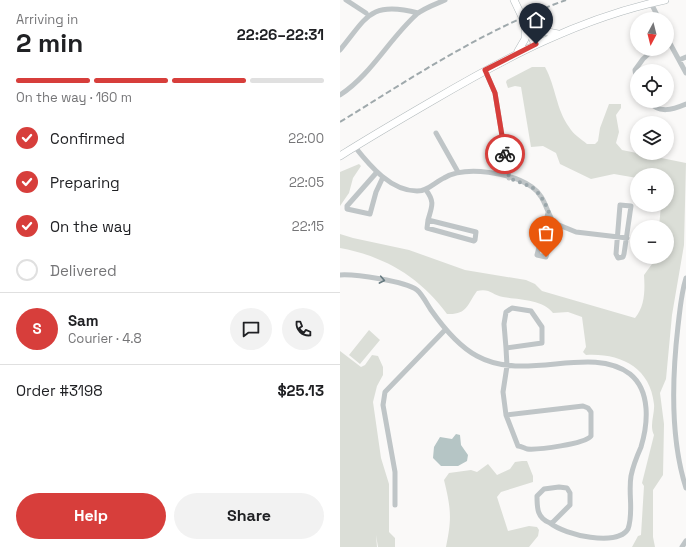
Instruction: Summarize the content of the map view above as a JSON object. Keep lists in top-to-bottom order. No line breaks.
{"north":"bottom","page":{"heading":["2 min","Arriving in","22:26–22:31"],"panel":["Sam","Courier · 4.8","Order #3198","$25.13"],"map_buttons":["+","−"],"bar":"On the way · 160 m","list":[["Confirmed","22:00"],["Preparing","22:05"],["On the way","22:15"],"Delivered"],"round":"S","buttons":["Help","Share"]}}
